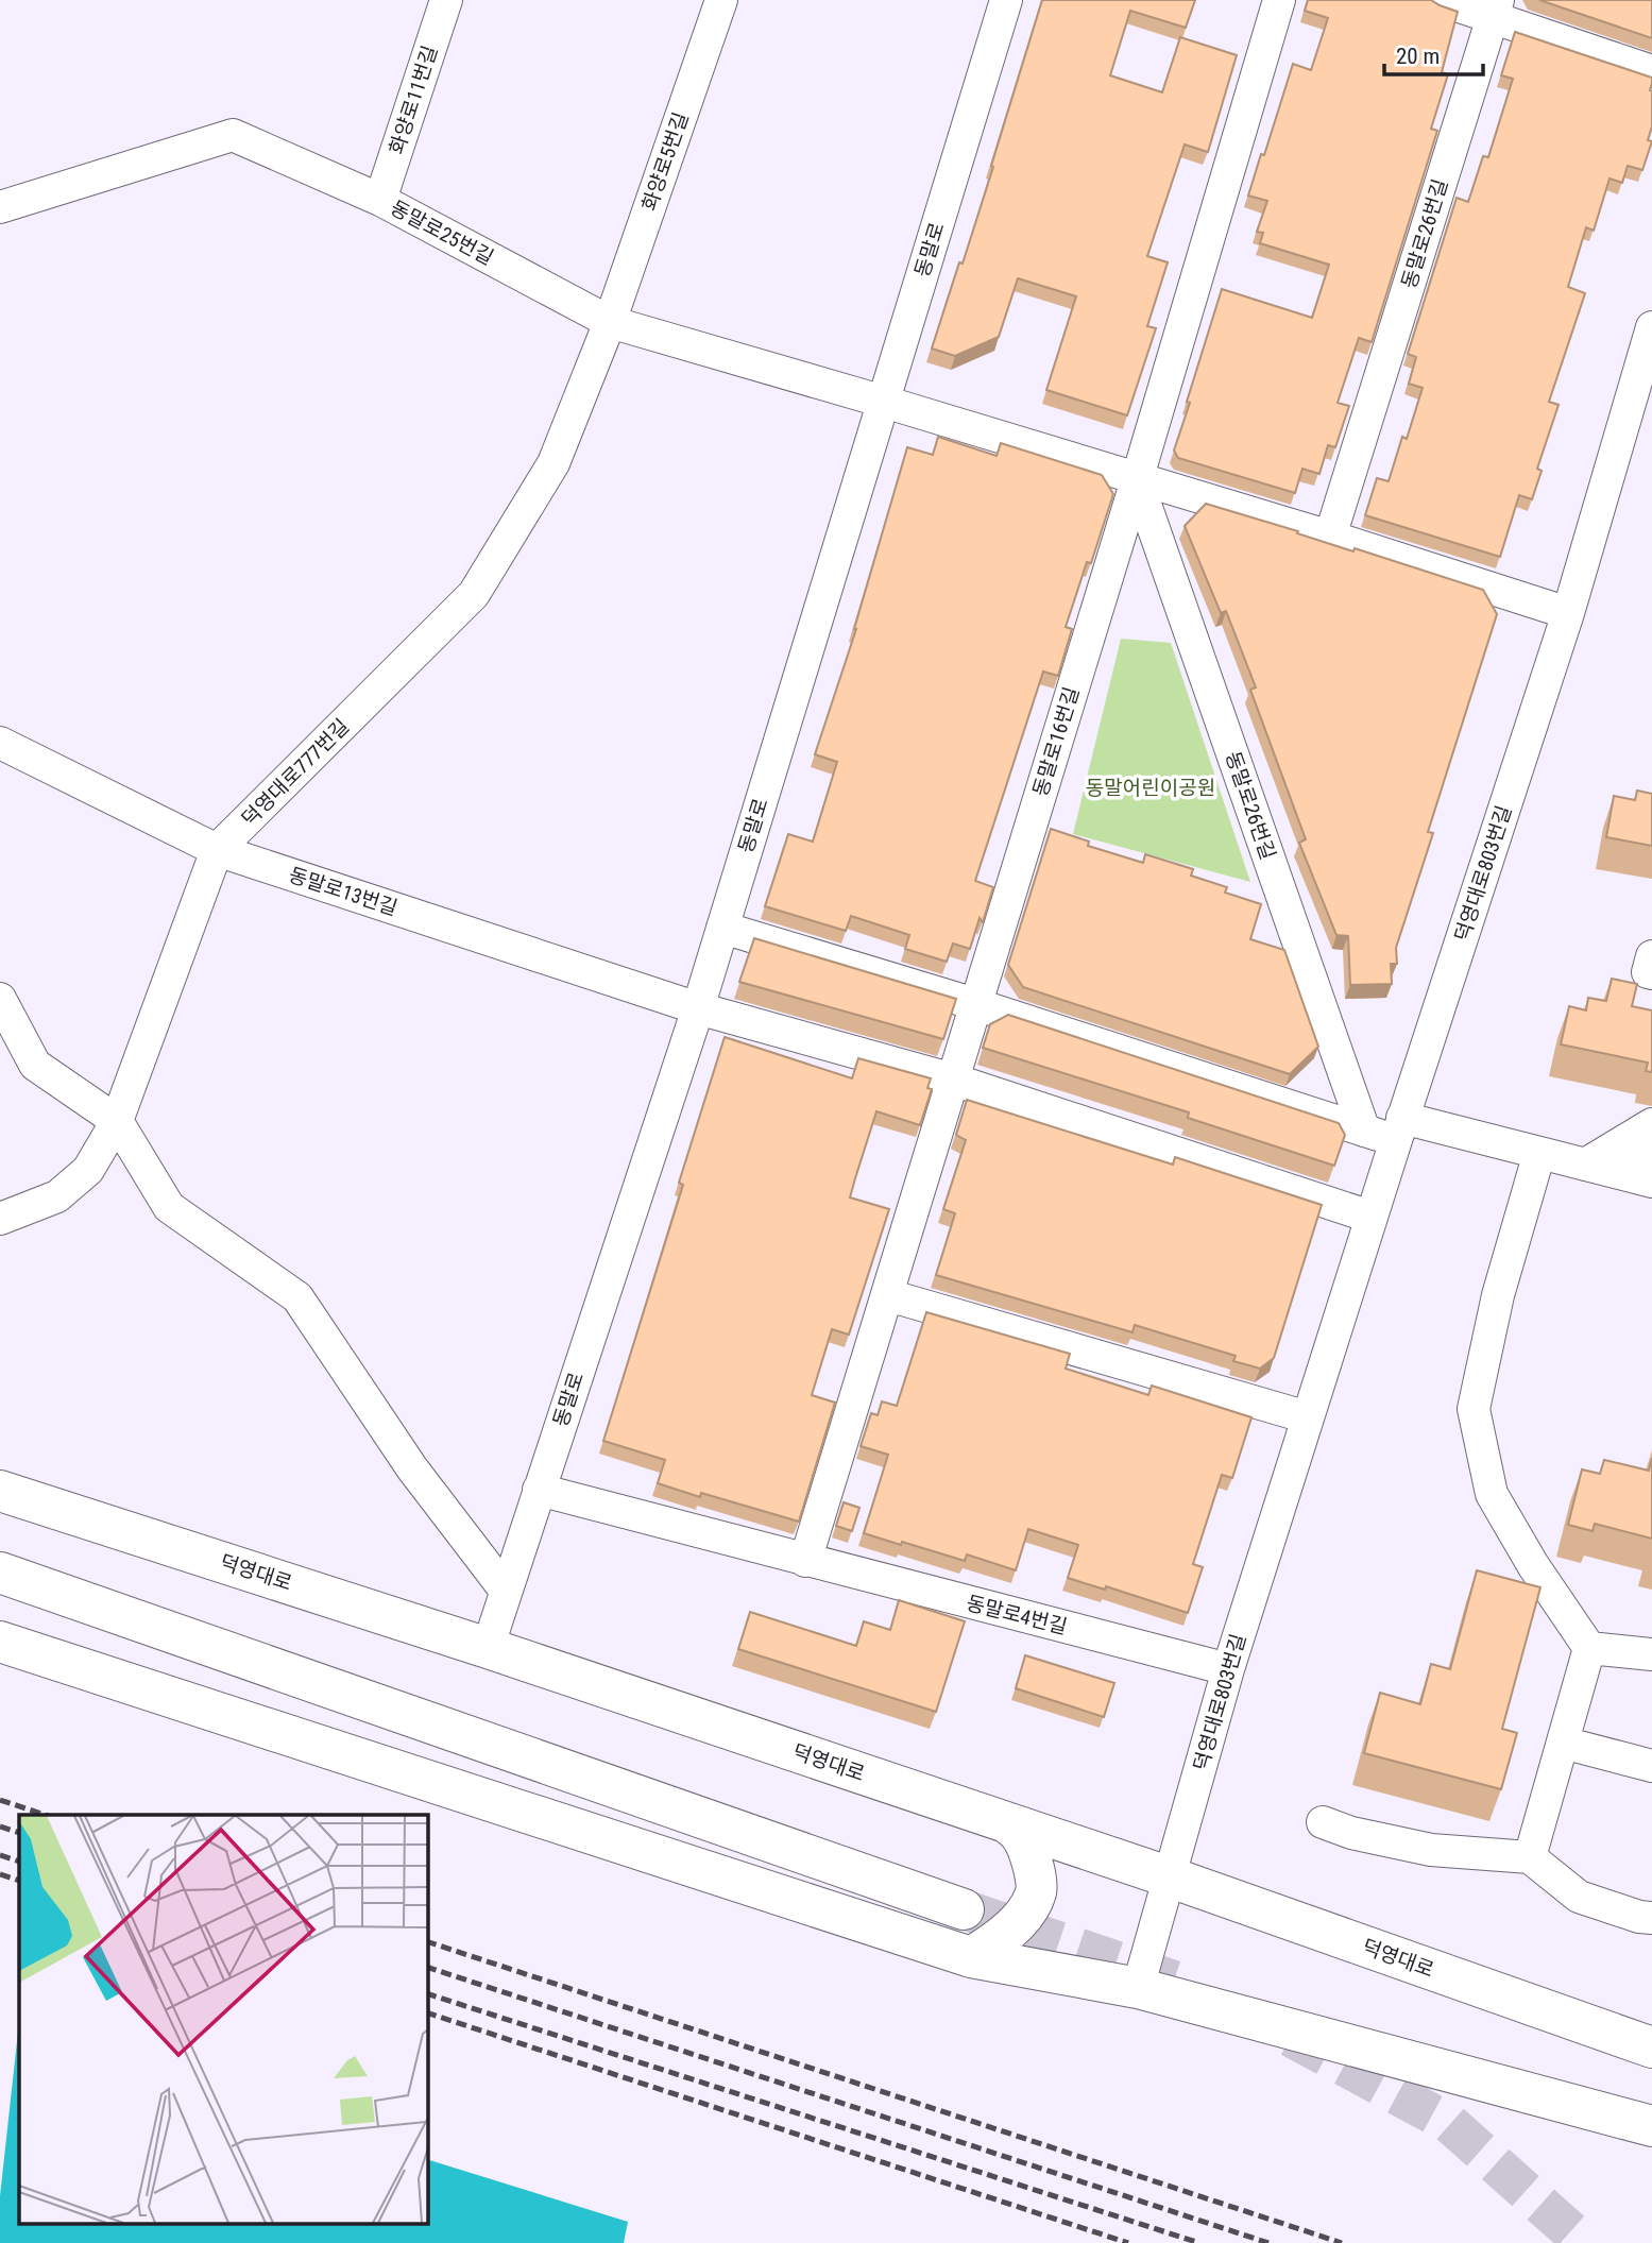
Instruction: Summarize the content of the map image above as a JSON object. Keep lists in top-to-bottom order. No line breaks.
{"streets":{"main road":["덕영대로"],"street":["화양로11번길","화양로5번길","동말로25번길","동말로26번길","동말로","동말로16번길","덕영대로777번길","덕영대로803번길","동말로13번길","동말로4번길"]},"crossings":[["화양로11번길","동말로25번길"],["화양로5번길","동말로25번길"],["화양로5번길","덕영대로777번길"],["동말로25번길","동말로"],["동말로25번길","덕영대로777번길"],["동말로26번길","동말로16번길"],["동말로","동말로13번길"],["동말로","덕영대로"],["동말로","동말로4번길"],["동말로16번길","동말로13번길"],["덕영대로777번길","동말로13번길"],["덕영대로803번길","동말로13번길"],["덕영대로803번길","덕영대로"],["덕영대로803번길","동말로4번길"]],"parks":["동말어린이공원"],"scale_bar":"20 m"}
